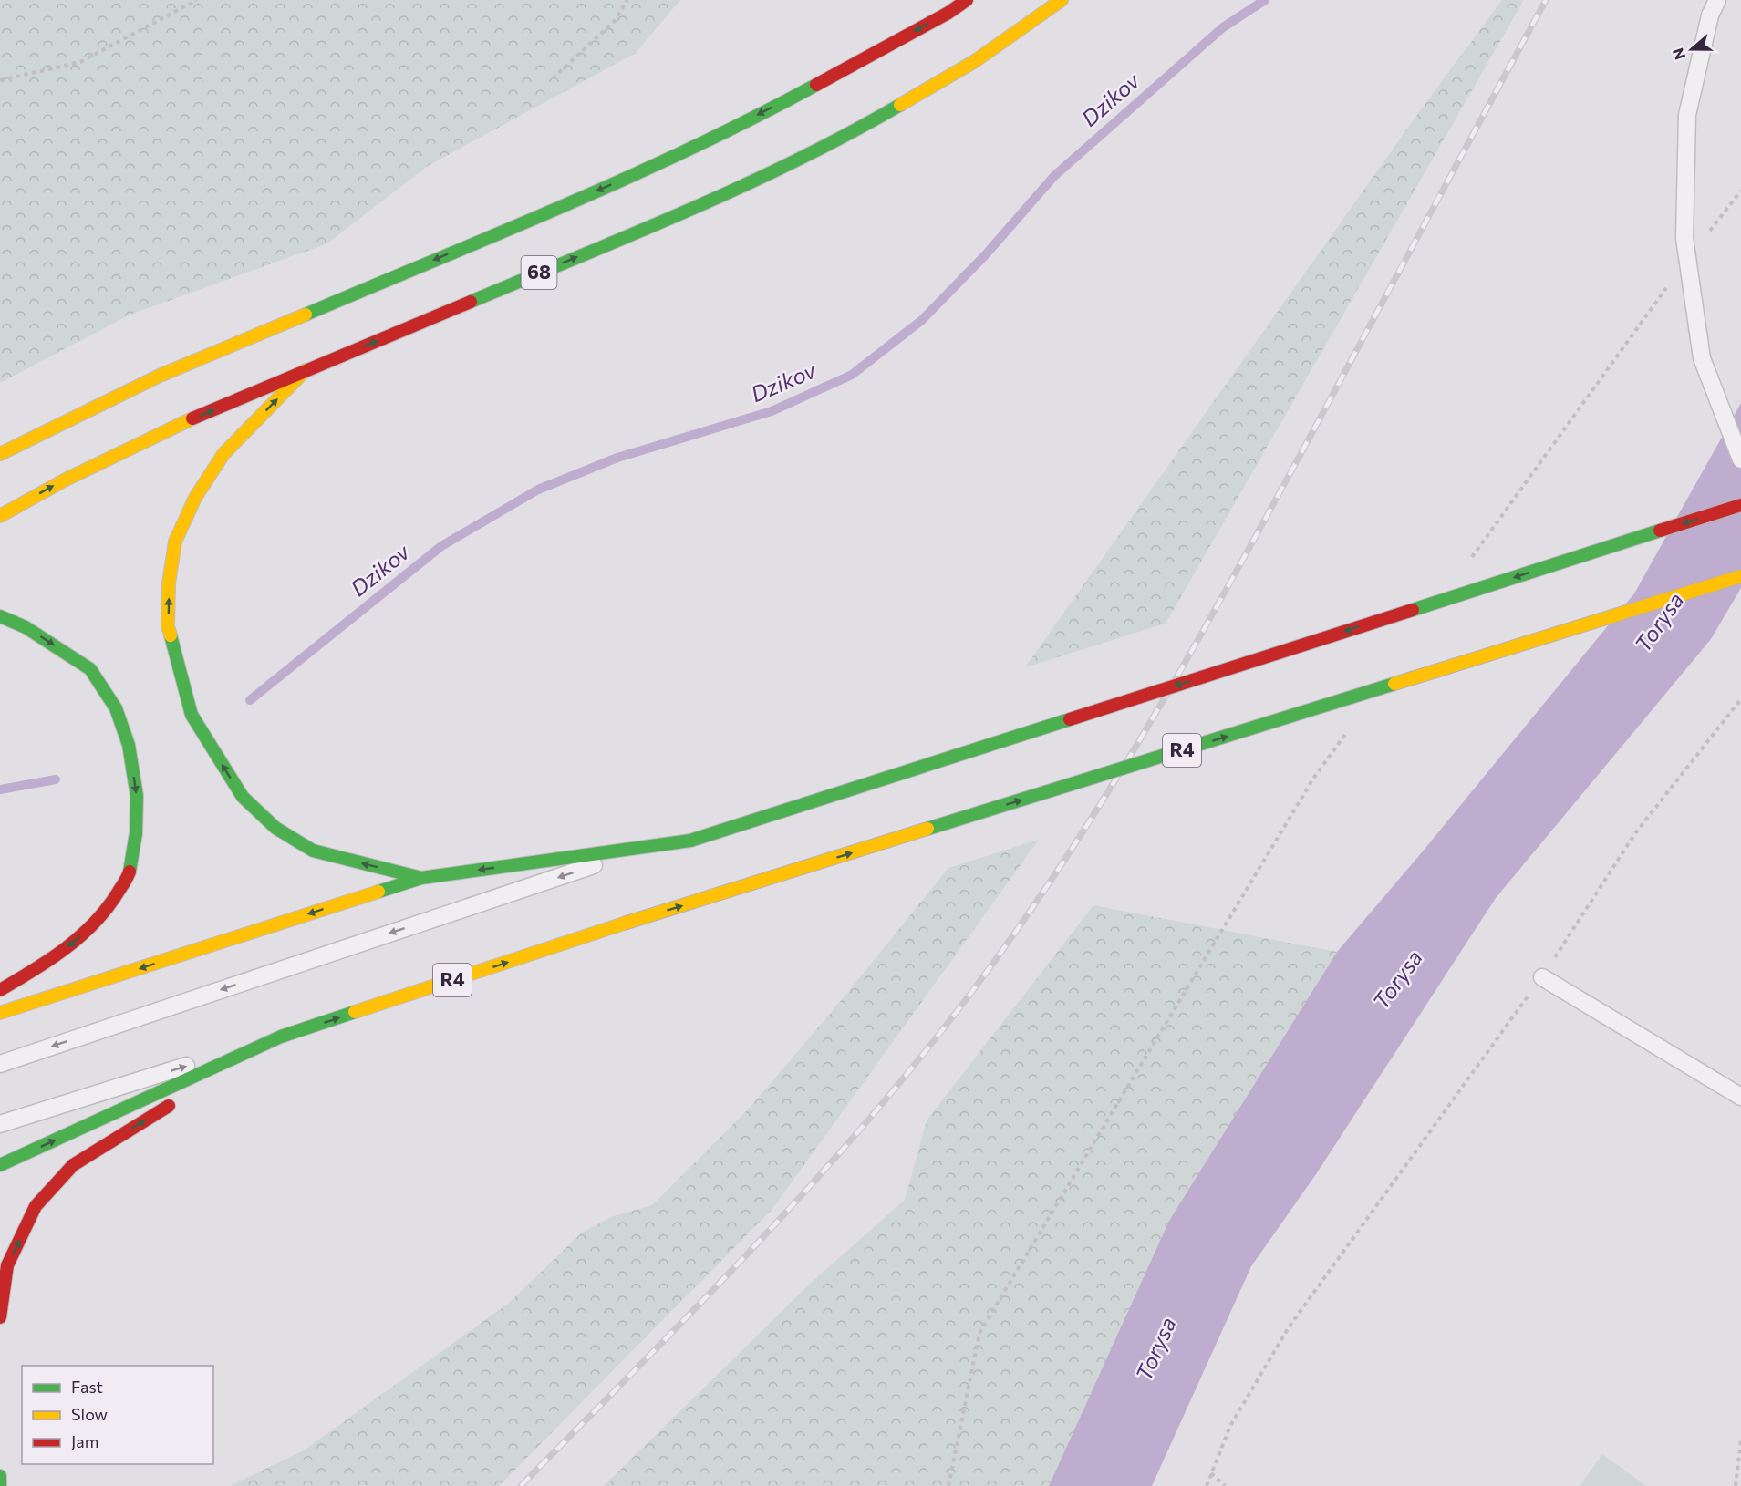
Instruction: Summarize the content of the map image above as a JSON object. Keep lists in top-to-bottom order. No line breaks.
{"streets":{"main road":["68","R4"]},"water":["Dzikov","Torysa"],"legend":["Fast","Slow","Jam"],"north":"left"}
